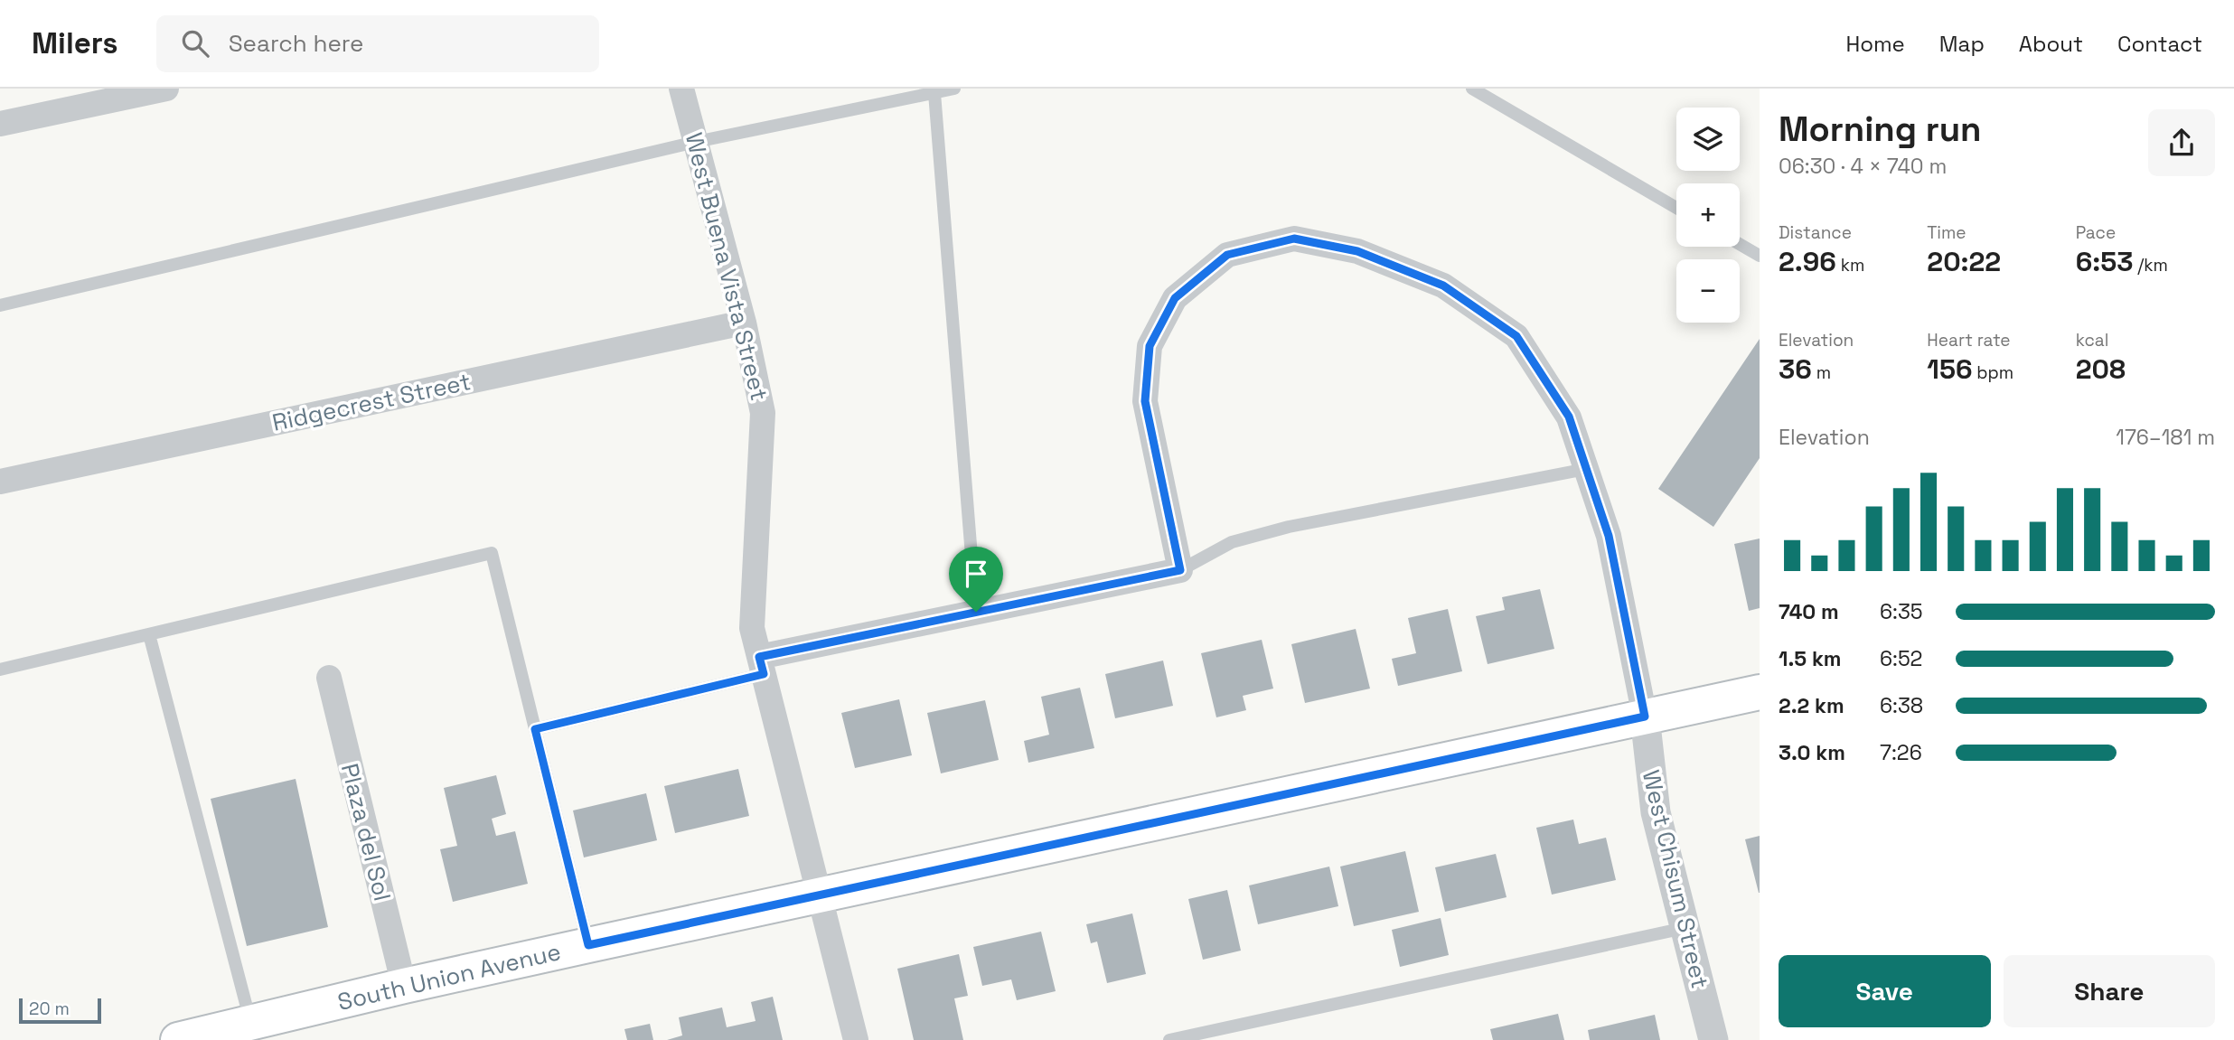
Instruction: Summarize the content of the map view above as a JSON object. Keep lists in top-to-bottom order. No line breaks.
{"streets":{"main road":["South Union Avenue"],"street":["West Buena Vista Street","Ridgecrest Street","Plaza del Sol","West Chisum Street"]},"crossings":[["West Buena Vista Street","Ridgecrest Street"],["West Buena Vista Street","South Union Avenue"],["Plaza del Sol","South Union Avenue"],["West Chisum Street","South Union Avenue"]],"scale_bar":"20 m","page":{"header":"Milers","search":"Search here","nav":["Home","Map","About","Contact"],"heading":["Morning run","06:30 · 4 × 740 m"],"map_buttons":["+","−"],"stats":[["Distance","2.96 km"],["Time","20:22"],["Pace","6:53 /km"],["Elevation","36 m"],["Heart rate","156 bpm"],["kcal","208"]],"chart":["Elevation","176–181 m"],"list":[{"name":"740 m","note":"6:35"},{"name":"1.5 km","note":"6:52"},{"name":"2.2 km","note":"6:38"},{"name":"3.0 km","note":"7:26"}],"buttons":["Save","Share"],"scale":"20 m"}}
